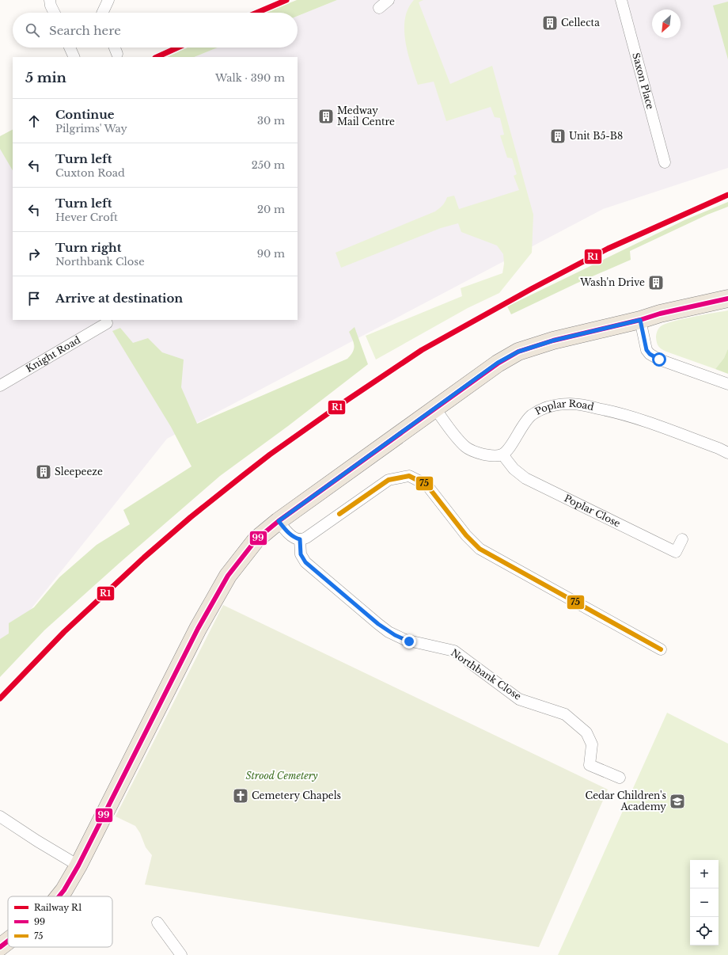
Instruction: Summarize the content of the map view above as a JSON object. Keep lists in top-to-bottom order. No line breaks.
{"streets":{"street":["Saxon Place","Knight Road","Poplar Road","Poplar Close","Northbank Close"]},"crossings":[["Poplar Road","Poplar Close"]],"parks":["Strood Cemetery"],"places":{"building":["Cellecta","Medway Mail Centre","Unit B5-B8","Wash'n Drive","Sleepeeze"],"church":["Cemetery Chapels"],"school or university":["Cedar Children's Academy"]},"lines":["rail line R1","transit line 99","transit line 75"],"legend":["Railway R1","99","75"],"north":"bottom left","page":{"search":"Search here","heading":["5 min","Walk · 390 m"],"list":[["Continue","Pilgrims' Way","30 m"],["Turn left","Cuxton Road","250 m"],["Turn left","Hever Croft","20 m"],["Turn right","Northbank Close","90 m"],"Arrive at destination"],"map_buttons":["+","−"]}}
